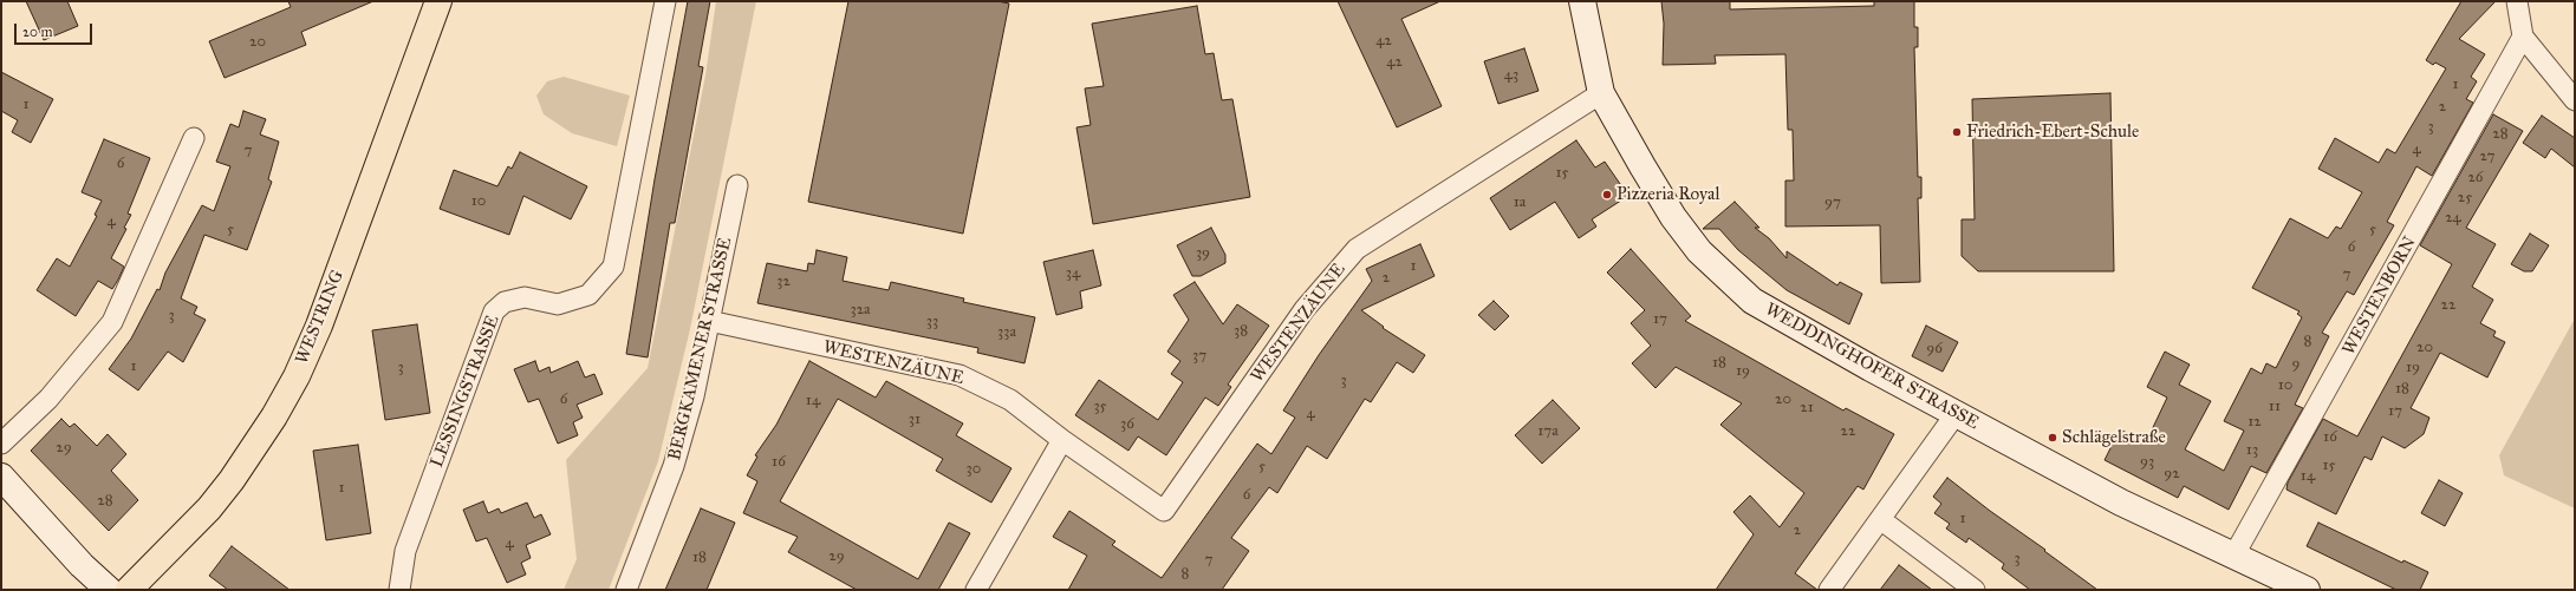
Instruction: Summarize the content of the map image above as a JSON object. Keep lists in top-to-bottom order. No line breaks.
{"streets":{"main road":["WESTRING"],"street":["WESTENBORN","WESTENZÄUNE","BERGKAMENER STRASSE","WEDDINGHOFER STRASSE","LESSINGSTRASSE"]},"crossings":[["WESTENBORN","WEDDINGHOFER STRASSE"],["WESTENZÄUNE","BERGKAMENER STRASSE"],["WESTENZÄUNE","WEDDINGHOFER STRASSE"]],"places":["Friedrich-Ebert-Schule","Pizzeria Royal","Schlägelstraße"],"house_numbers":["42","20","42","43","1","1","2","3","28","4","7","27","6","15","26","25","10","1a","97","24","4","5","5","6","39","1","34","7","2","32","22","32a","3","17","33","38","33a","8","20","96","37","18","9","1","3","19","19","3","10","18","6","20","14","35","11","21","17","4","31","12","36","17a","22","16","29","13","16","93","15","5","30","92","14","1","6","28","1","2","4","29","18","3","7","8"],"scale_bar":"20 m"}
